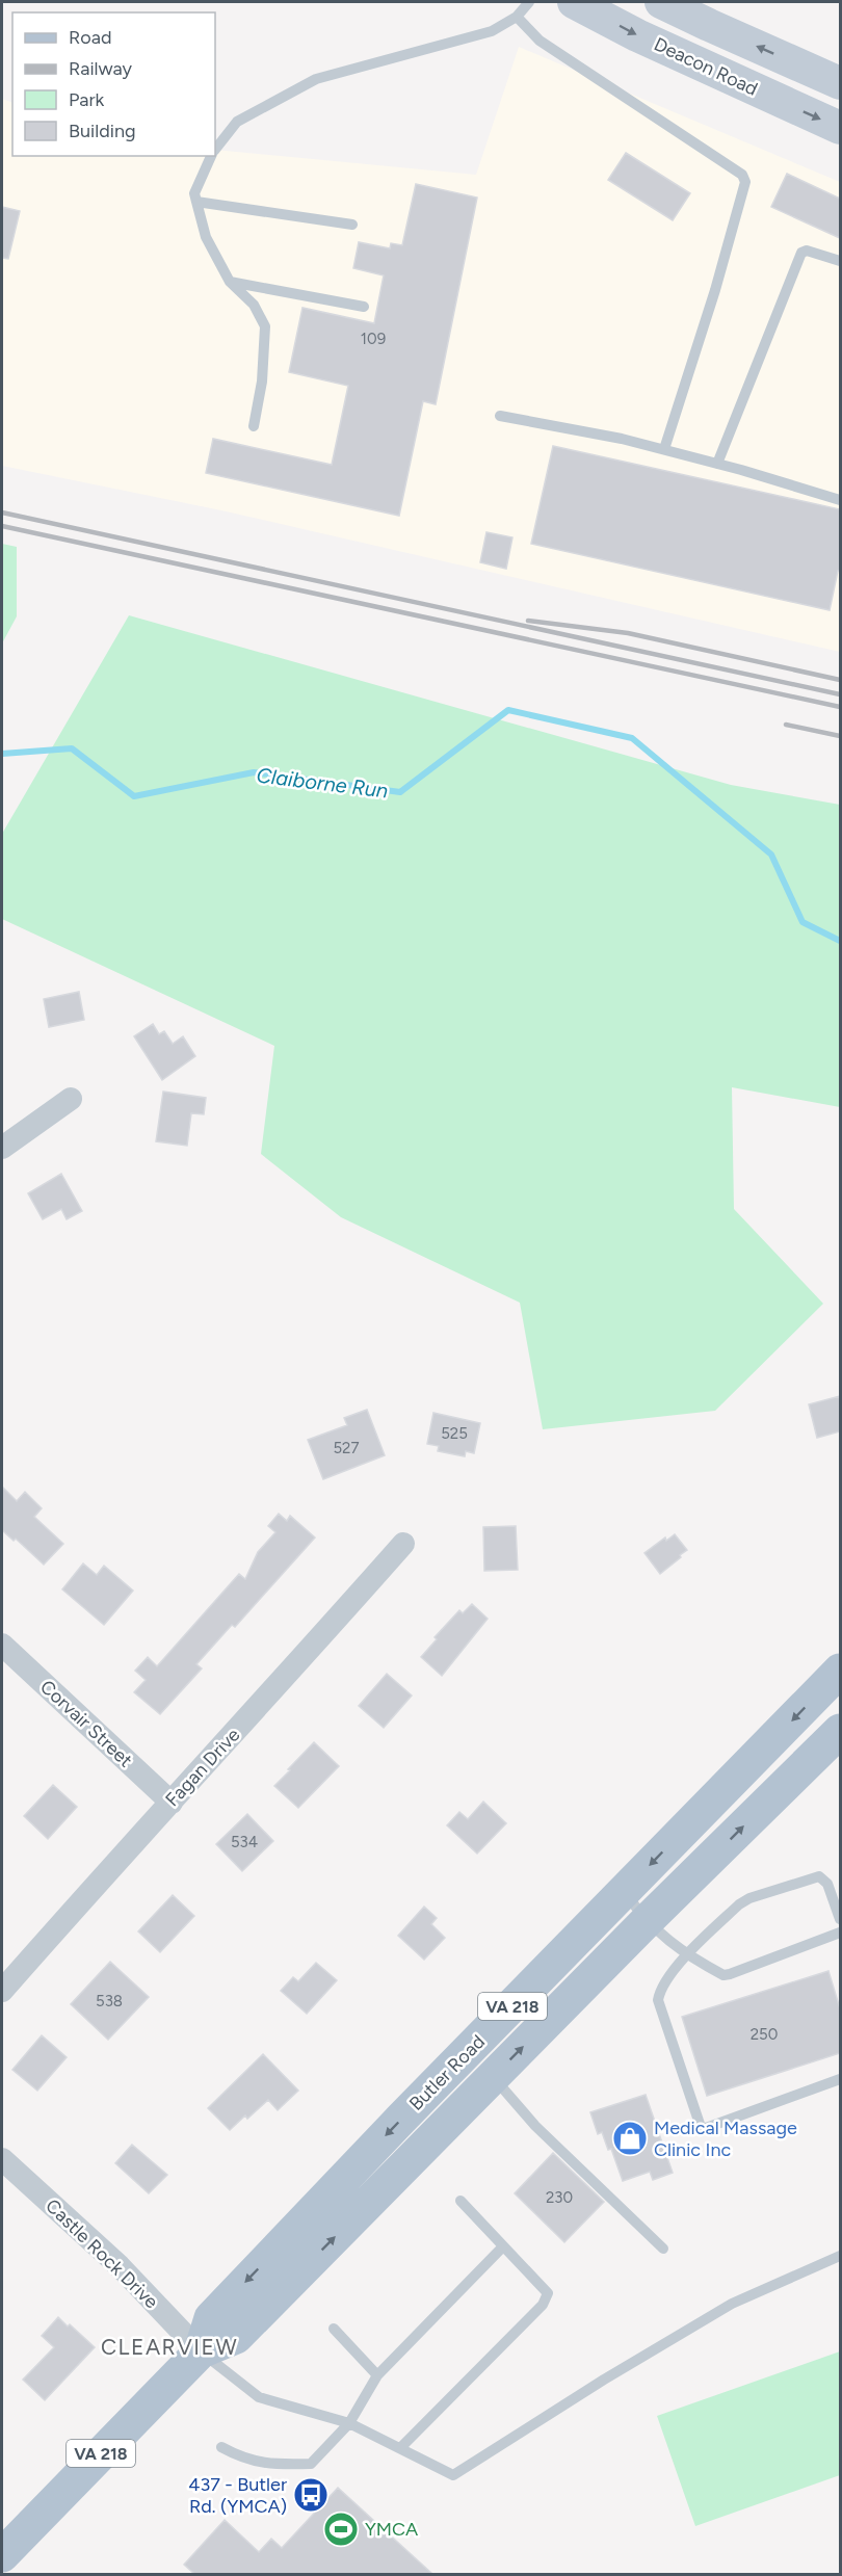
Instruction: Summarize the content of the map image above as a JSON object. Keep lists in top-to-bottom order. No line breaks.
{"streets":{"main road":["Deacon Road","VA 218","Butler Road"],"street":["Corvair Street","Fagan Drive","Castle Rock Drive"]},"crossings":[["Corvair Street","Fagan Drive"],["Butler Road","Castle Rock Drive"]],"districts":["CLEARVIEW"],"water":["Claiborne Run"],"places":{"shop":["Medical Massage Clinic Inc"],"bus stop":["437 - Butler Rd. (YMCA)"],"sports":["YMCA"]},"house_numbers":["109","525","527","534","538","250","230"],"legend":["Road","Railway","Park","Building"]}
